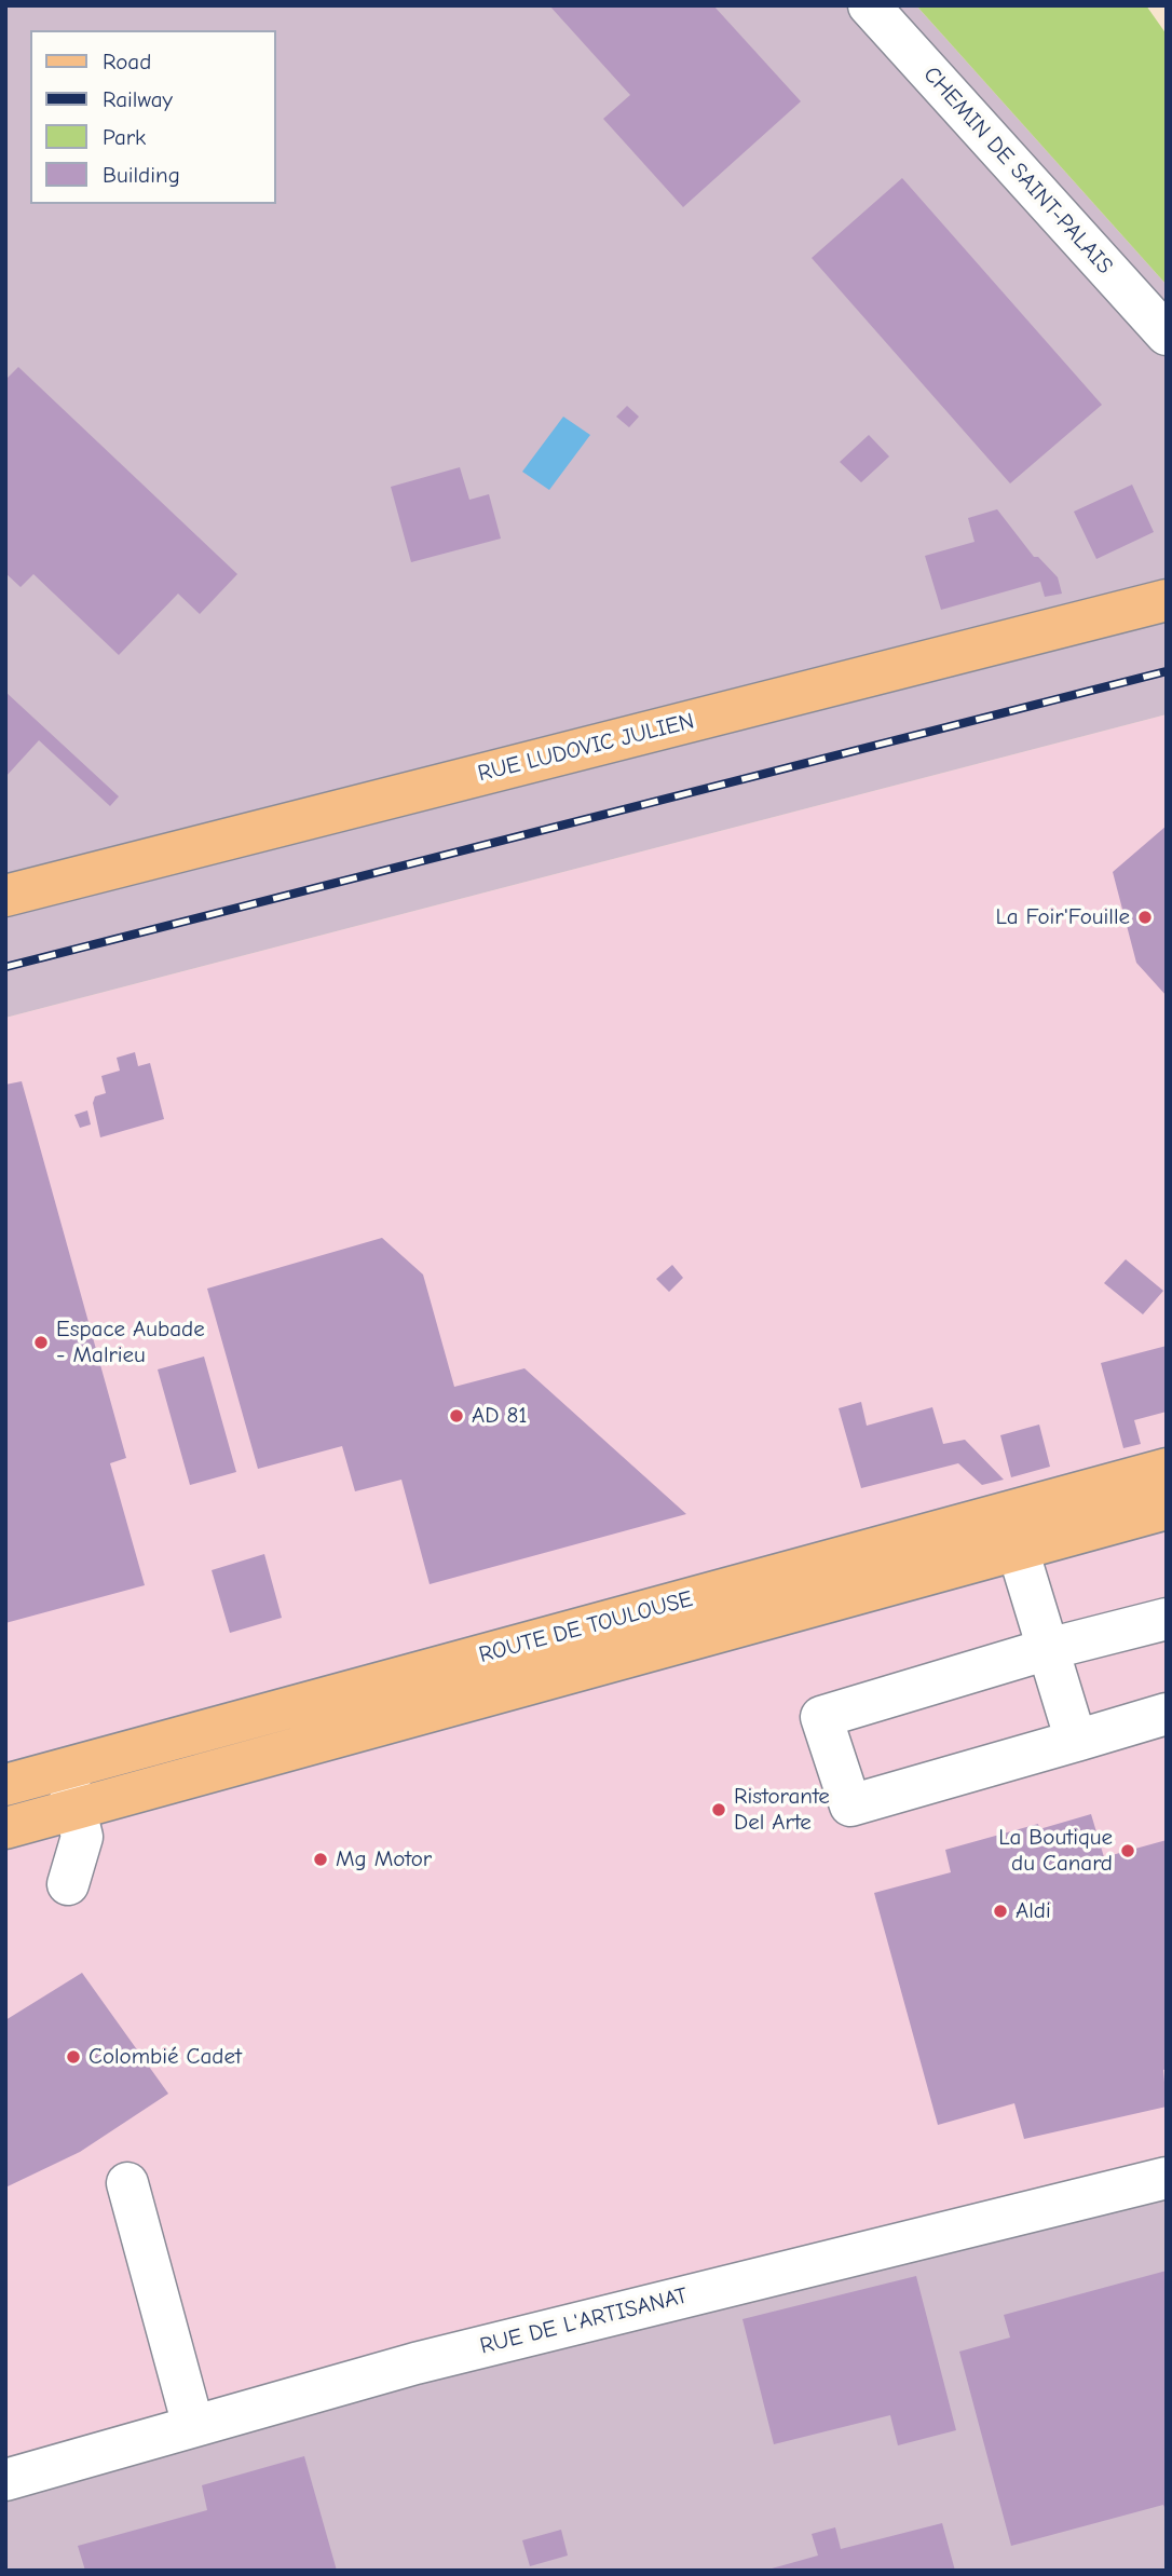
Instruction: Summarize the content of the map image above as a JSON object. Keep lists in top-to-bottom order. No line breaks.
{"streets":{"main road":["RUE LUDOVIC JULIEN","ROUTE DE TOULOUSE"],"street":["CHEMIN DE SAINT-PALAIS","RUE DE L'ARTISANAT"]},"places":["La Foir'Fouille","Espace Aubade - Malrieu","AD 81","Ristorante Del Arte","La Boutique du Canard","Mg Motor","Aldi","Colombié Cadet"],"legend":["Road","Railway","Park","Building"]}
